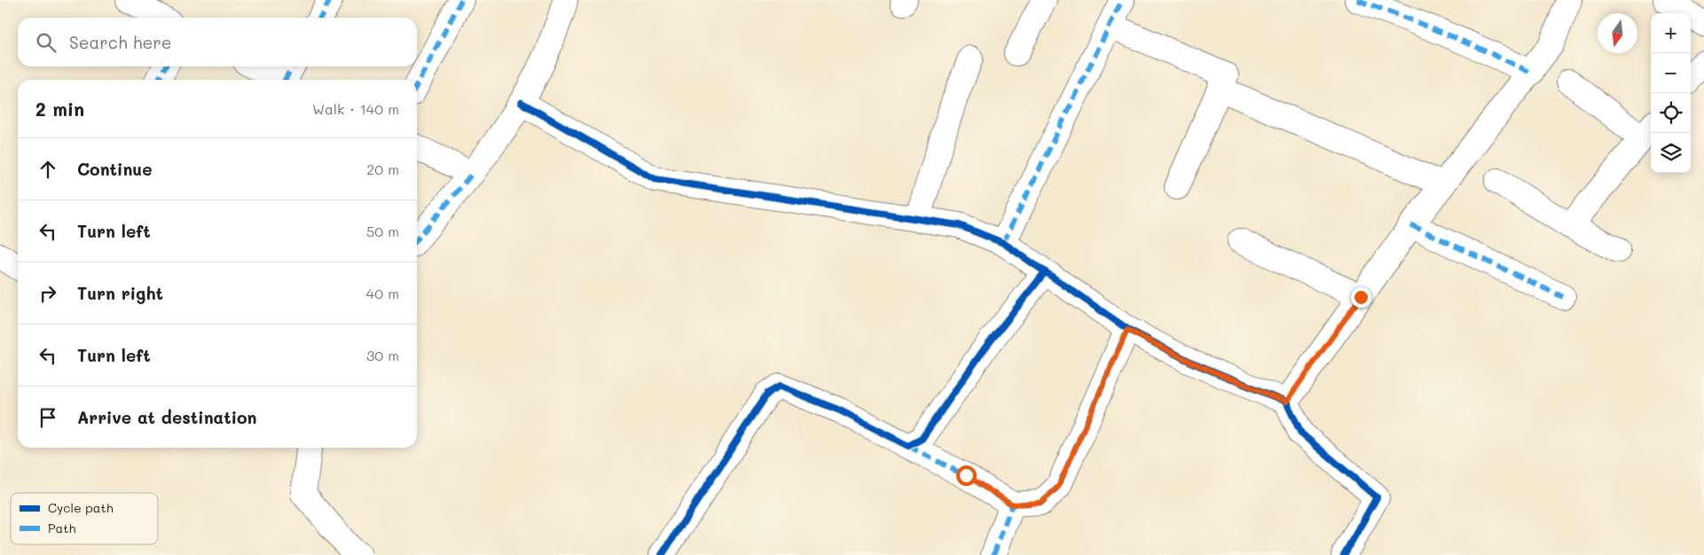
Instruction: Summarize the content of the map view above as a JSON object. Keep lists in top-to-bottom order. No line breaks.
{"legend":["Cycle path","Path"],"north":"bottom","page":{"map_buttons":["+","−"],"search":"Search here","heading":["2 min","Walk · 140 m"],"list":[["Continue","20 m"],["Turn left","50 m"],["Turn right","40 m"],["Turn left","30 m"],"Arrive at destination"]}}
